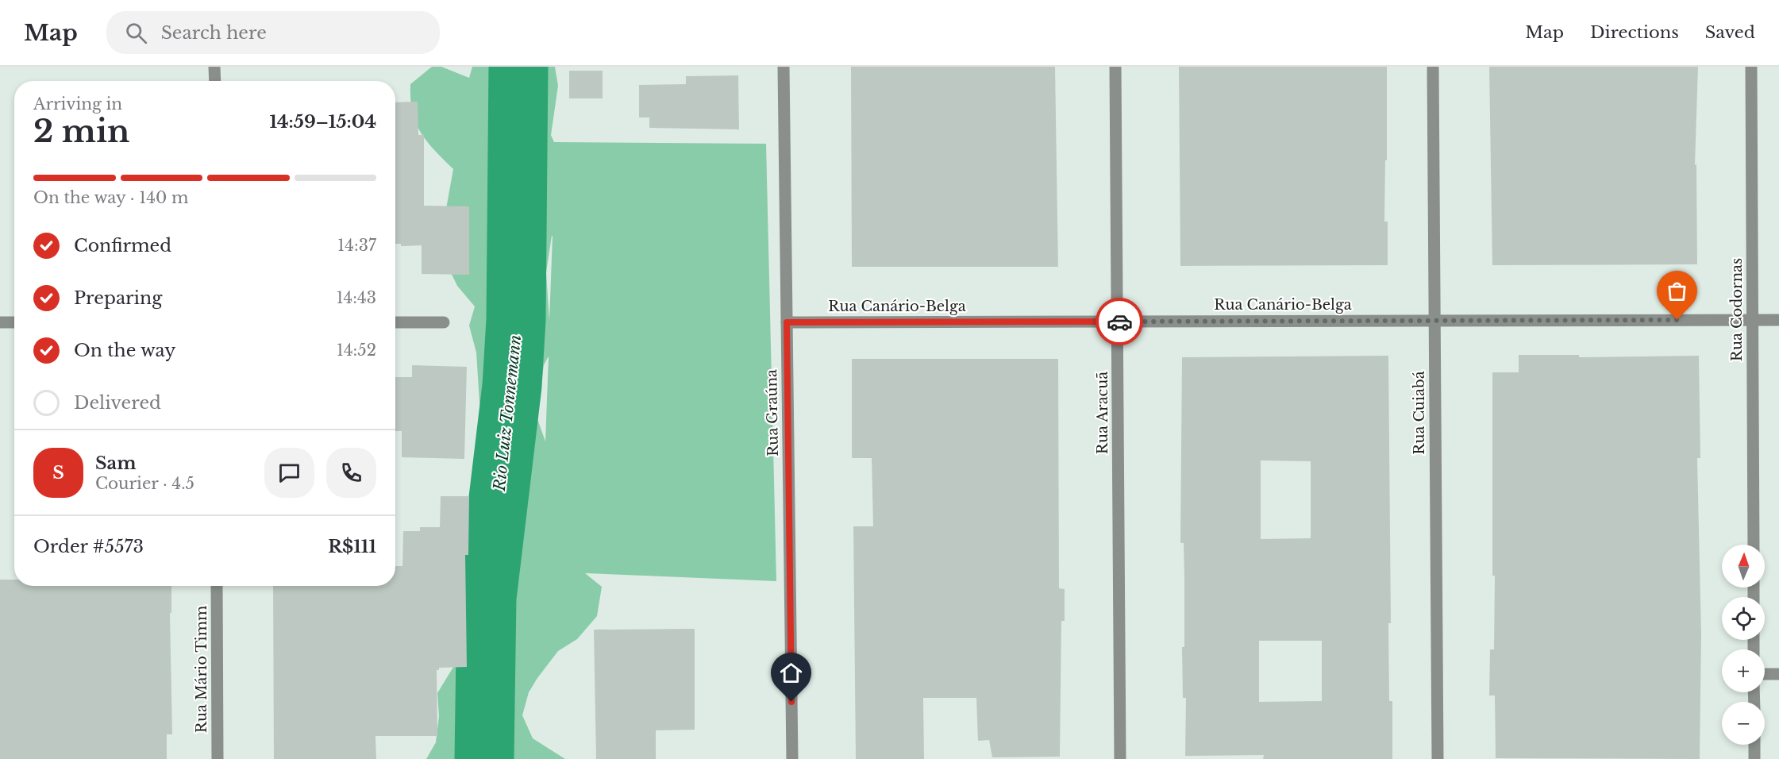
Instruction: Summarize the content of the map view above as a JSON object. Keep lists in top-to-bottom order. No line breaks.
{"streets":{"street":["Rua Canário-Belga","Rua Codornas","Rua Graúna","Rua Aracuã","Rua Cuiabá","Rua Mário Timm"]},"crossings":[["Rua Canário-Belga","Rua Codornas"],["Rua Canário-Belga","Rua Graúna"],["Rua Canário-Belga","Rua Aracuã"],["Rua Canário-Belga","Rua Cuiabá"]],"water":["Rio Luiz Tonnemann"],"north":"top","page":{"header":"Map","search":"Search here","nav":["Map","Directions","Saved"],"heading":["2 min","Arriving in","14:59–15:04"],"panel":["Sam","Courier · 4.5","Order #5573","R$111"],"bar":"On the way · 140 m","list":[["Confirmed","14:37"],["Preparing","14:43"],["On the way","14:52"],"Delivered"],"round":"S","map_buttons":["+","−"]}}
